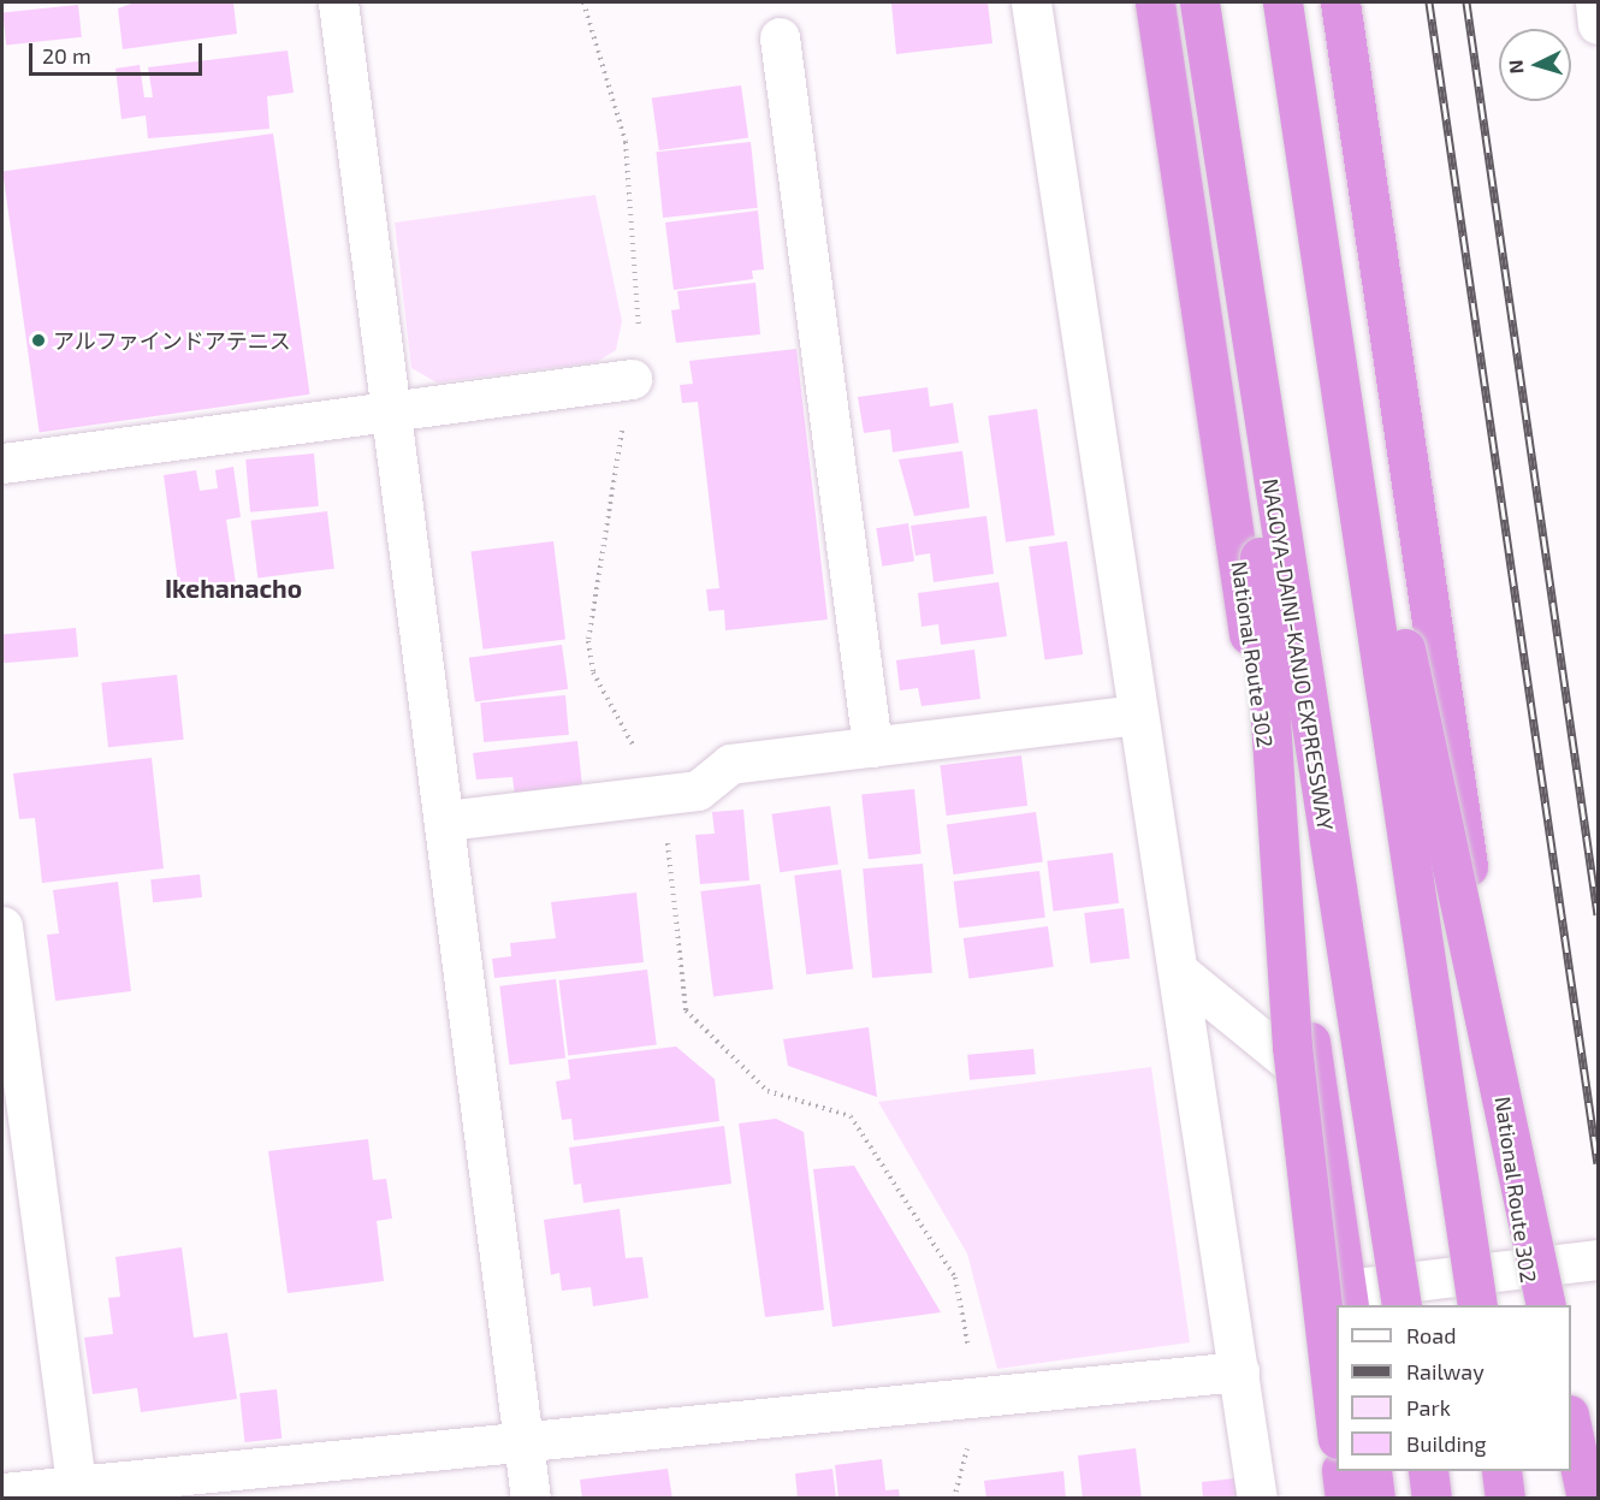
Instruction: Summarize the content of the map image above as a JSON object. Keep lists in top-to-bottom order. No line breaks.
{"streets":{"highway":["National Route 302","NAGOYA-DAINI-KANJO EXPRESSWAY"]},"districts":["Ikehanacho"],"places":["アルファインドアテニス"],"legend":["Road","Railway","Park","Building"],"scale_bar":"20 m","north":"left"}
